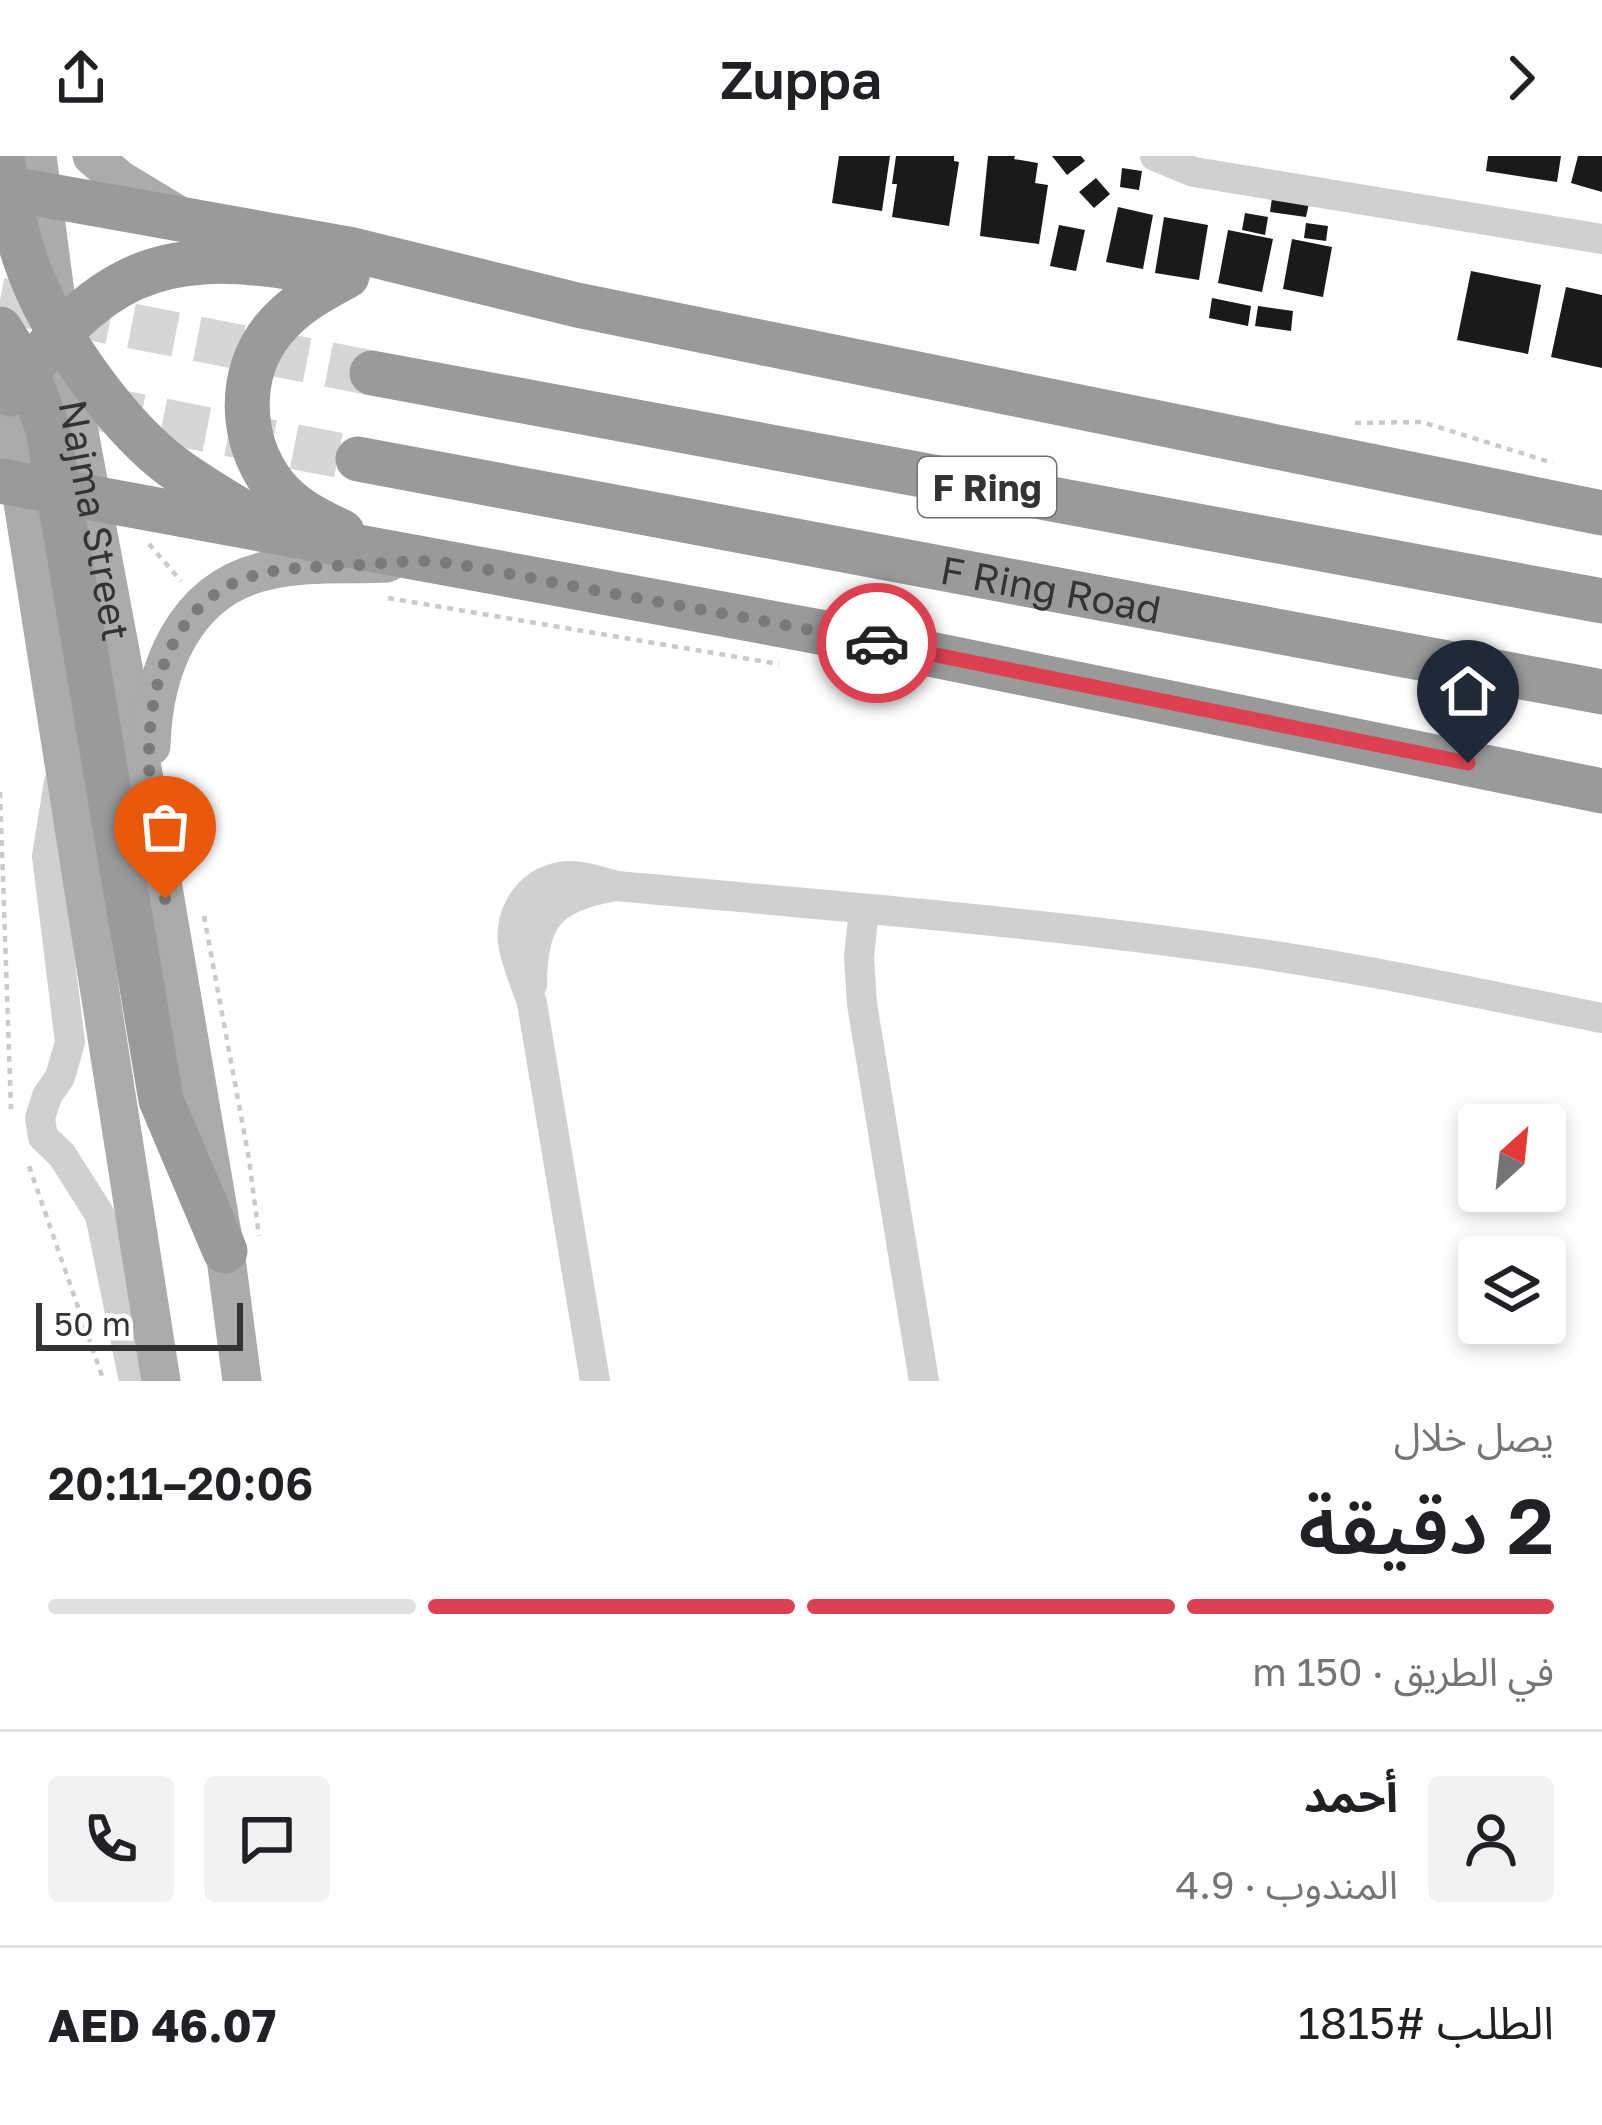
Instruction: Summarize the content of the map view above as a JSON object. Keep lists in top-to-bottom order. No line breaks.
{"streets":{"highway":["F Ring","F Ring Road"],"main road":["Najma Street"]},"scale_bar":"50 m","north":"top right","page":{"header":"Zuppa","scale":"50 m","heading":["2 دقيقة","يصل خلال","20:06–20:11"],"panel":["أحمد","المندوب · 4.9","الطلب #1815","AED 46.07"],"bar":"في الطريق · 150 m"}}
